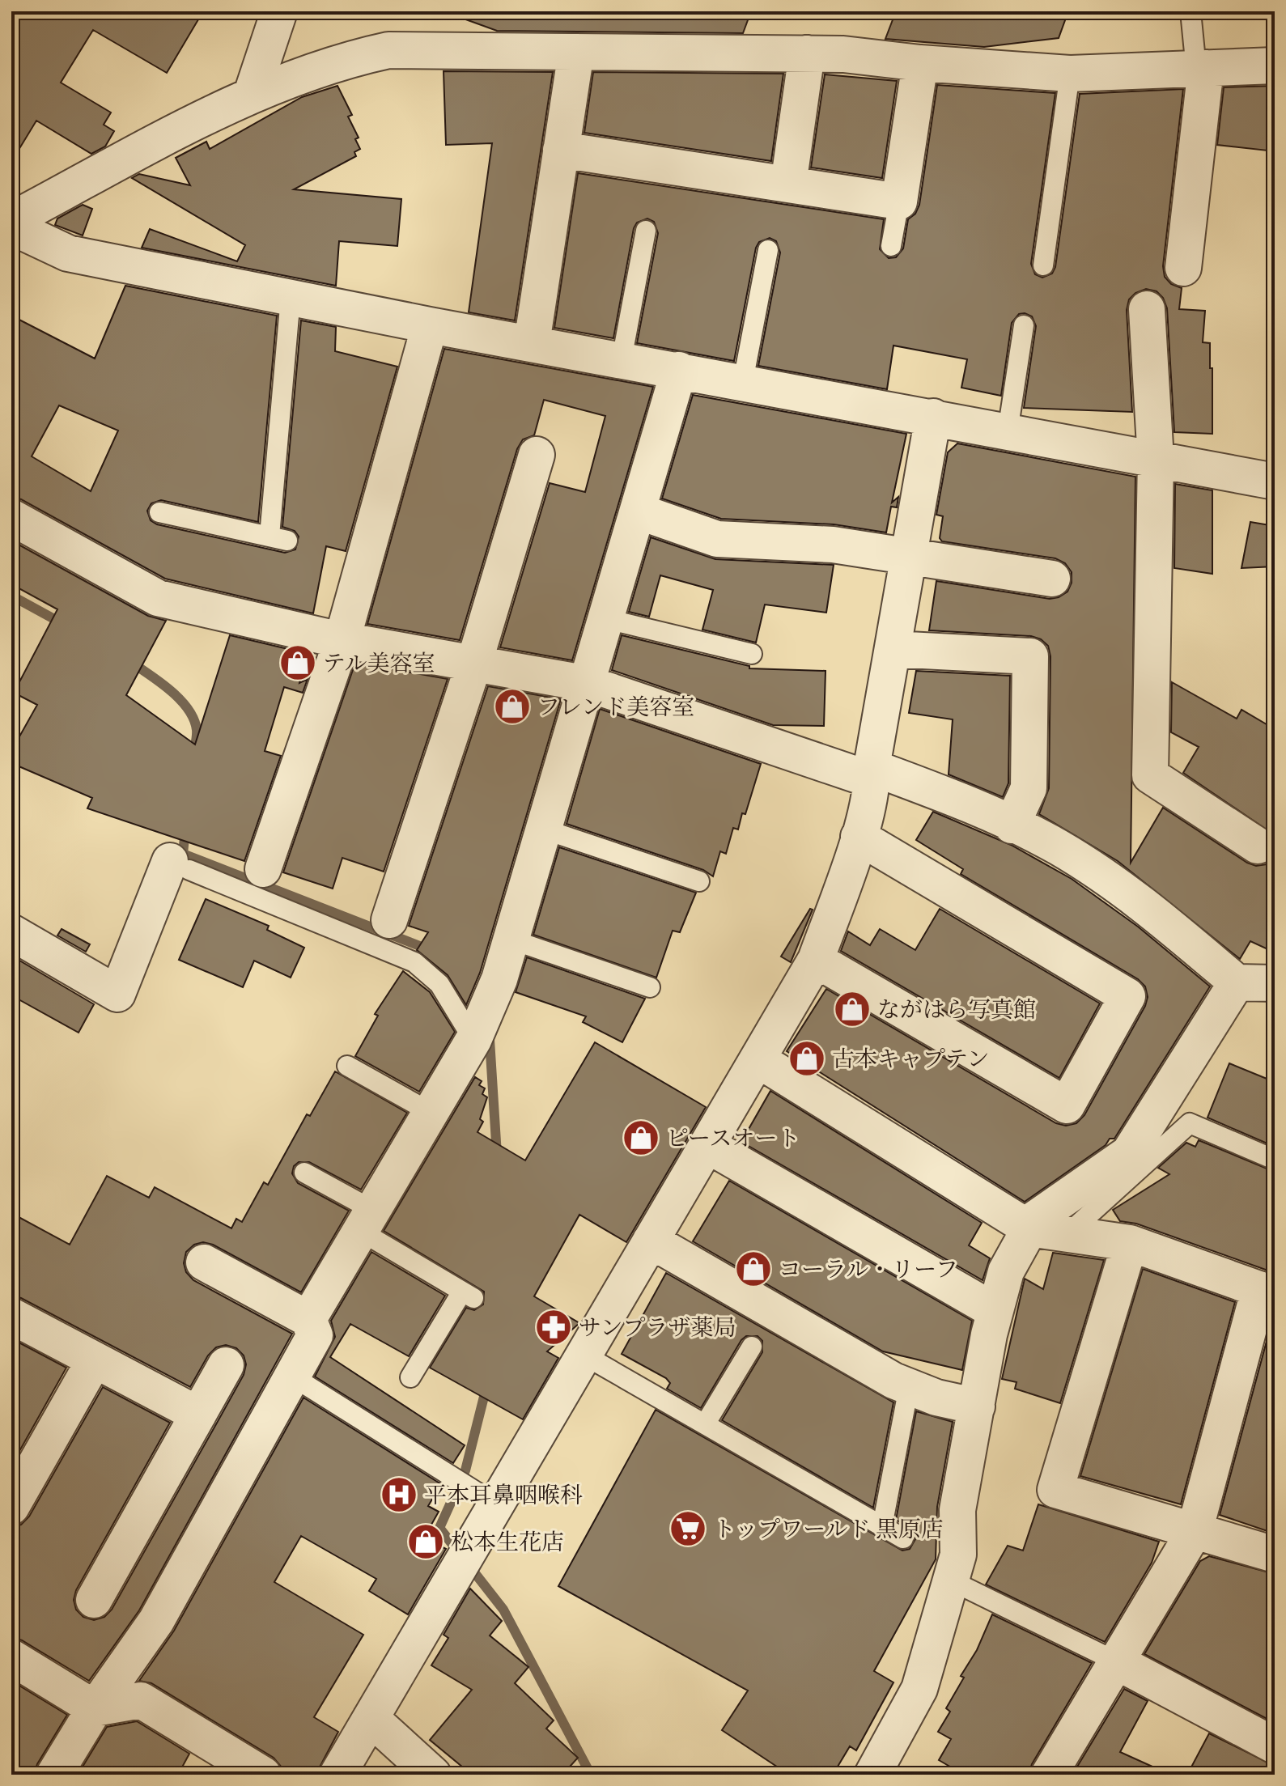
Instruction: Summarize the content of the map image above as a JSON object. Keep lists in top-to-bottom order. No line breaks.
{"places":{"shop":["テル美容室","フレンド美容室","ながはら写真館","古本キャプテン","ピースオート","コーラル・リーフ","松本生花店"],"pharmacy":["サンプラザ薬局"],"hospital":["平本耳鼻咽喉科"],"supermarket":["トップワールド 黒原店"]}}
